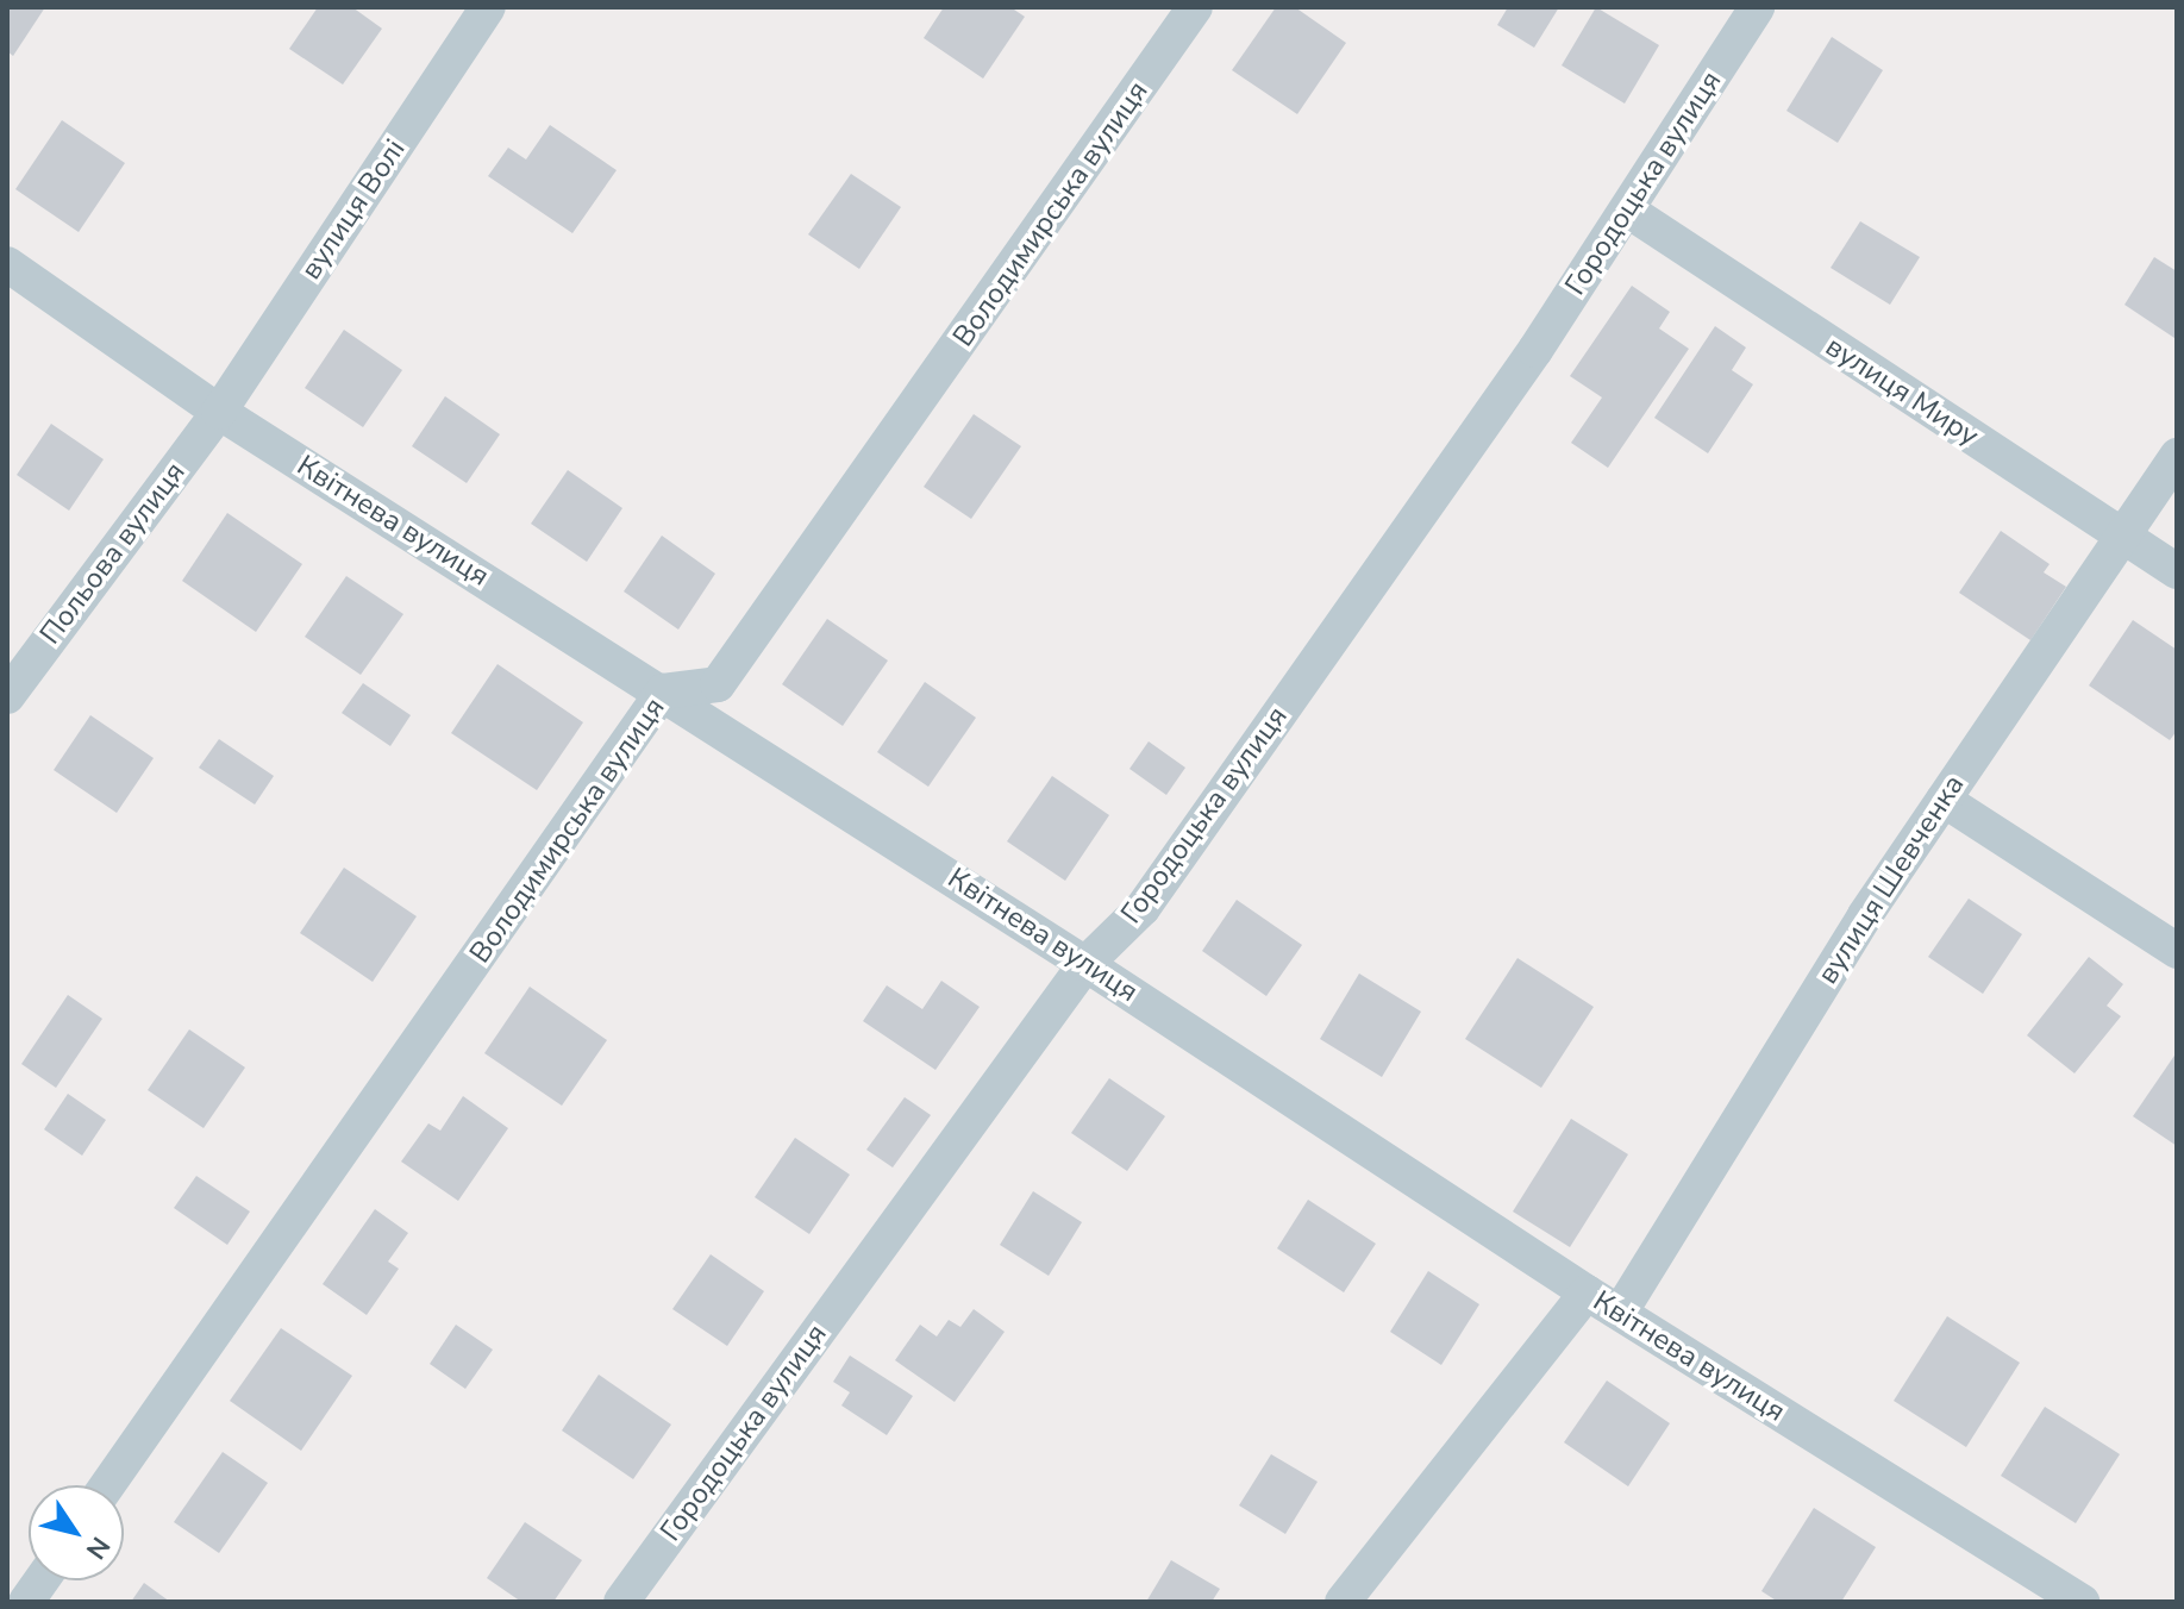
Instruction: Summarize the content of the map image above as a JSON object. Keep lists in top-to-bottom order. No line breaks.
{"streets":{"street":["Городоцька вулиця","вулиця Волі","Володимирська вулиця","вулиця Миру","Квітнева вулиця","Польова вулиця","вулиця Шевченка"]},"crossings":[["Городоцька вулиця","вулиця Миру"],["Городоцька вулиця","Квітнева вулиця"],["вулиця Волі","Квітнева вулиця"],["вулиця Волі","Польова вулиця"],["Володимирська вулиця","Квітнева вулиця"],["вулиця Миру","вулиця Шевченка"],["Квітнева вулиця","Польова вулиця"],["Квітнева вулиця","вулиця Шевченка"]],"north":"bottom right"}
